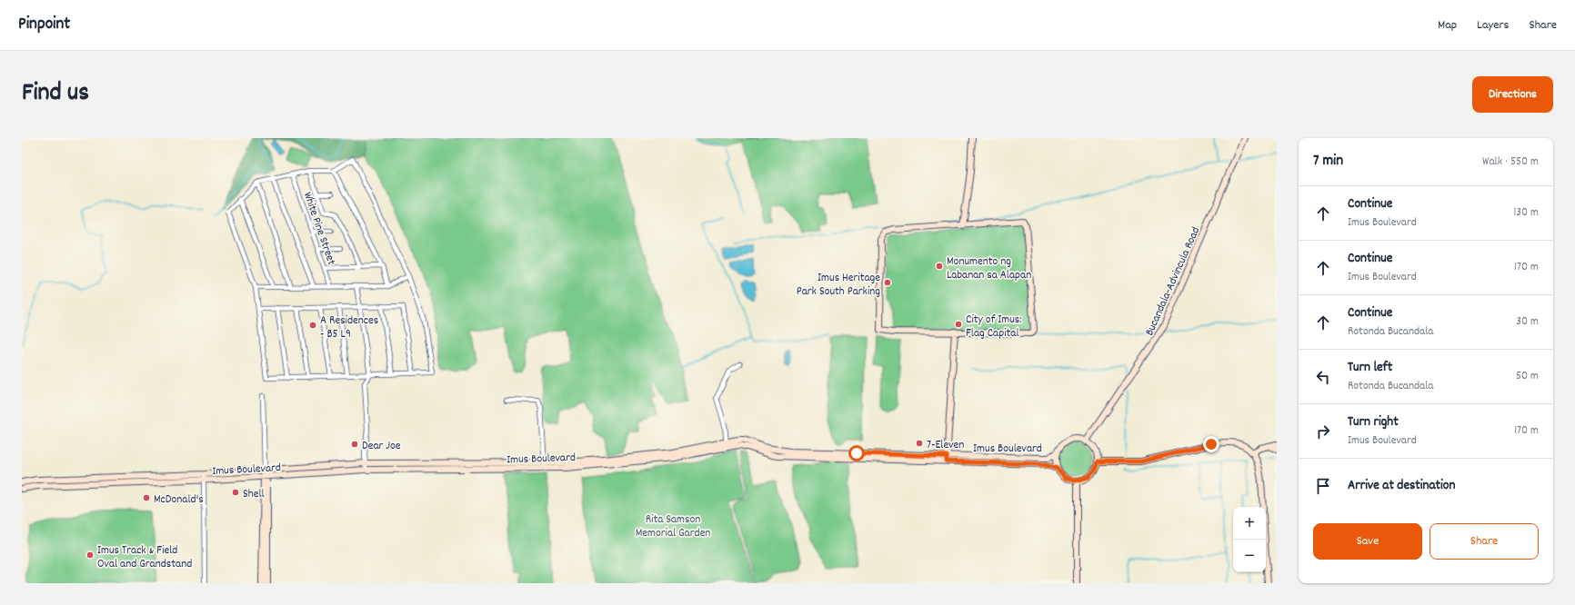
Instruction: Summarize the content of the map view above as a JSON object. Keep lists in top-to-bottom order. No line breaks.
{"streets":{"main road":["Bucandala-Advincula Road","Imus Boulevard"],"street":["White Pine Street"]},"crossings":[["Bucandala-Advincula Road","Imus Boulevard"]],"parks":["Rita Samson Memorial Garden"],"places":["Monumento ng Labanan sa Alapan","Imus Heritage Park South Parking","City of Imus: Flag Capital","A Residences - B5 L9","7-Eleven","Dear Joe","Shell","McDonald's","Imus Track & Field Oval and Grandstand"],"page":{"header":"Pinpoint","nav":["Map","Layers","Share"],"title":"Find us","buttons":["Directions",["Save","Share"]],"heading":["7 min","Walk · 550 m"],"list":[["Continue","Imus Boulevard","130 m"],["Continue","Imus Boulevard","170 m"],["Continue","Rotonda Bucandala","30 m"],["Turn left","Rotonda Bucandala","50 m"],["Turn right","Imus Boulevard","170 m"],"Arrive at destination"],"map_buttons":["+","−"]}}
